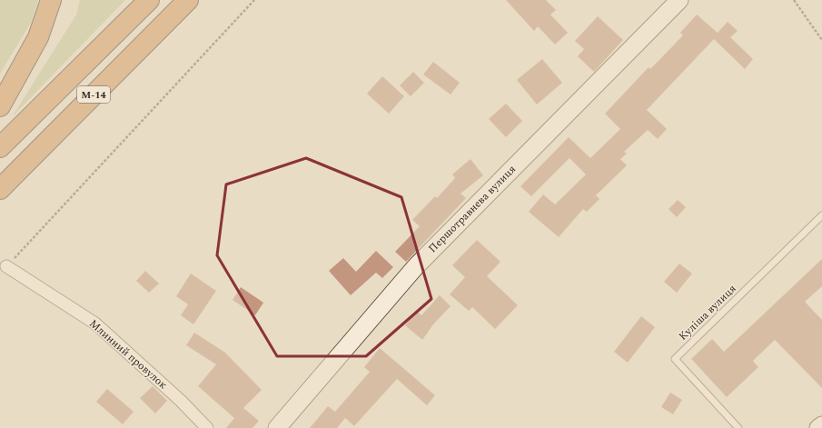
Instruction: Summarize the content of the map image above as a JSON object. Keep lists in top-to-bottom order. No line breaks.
{"streets":{"highway":["М-14"],"street":["Першотравнева вулиця","Млинний провулок"],"lane":["Куліша вулиця"]}}
